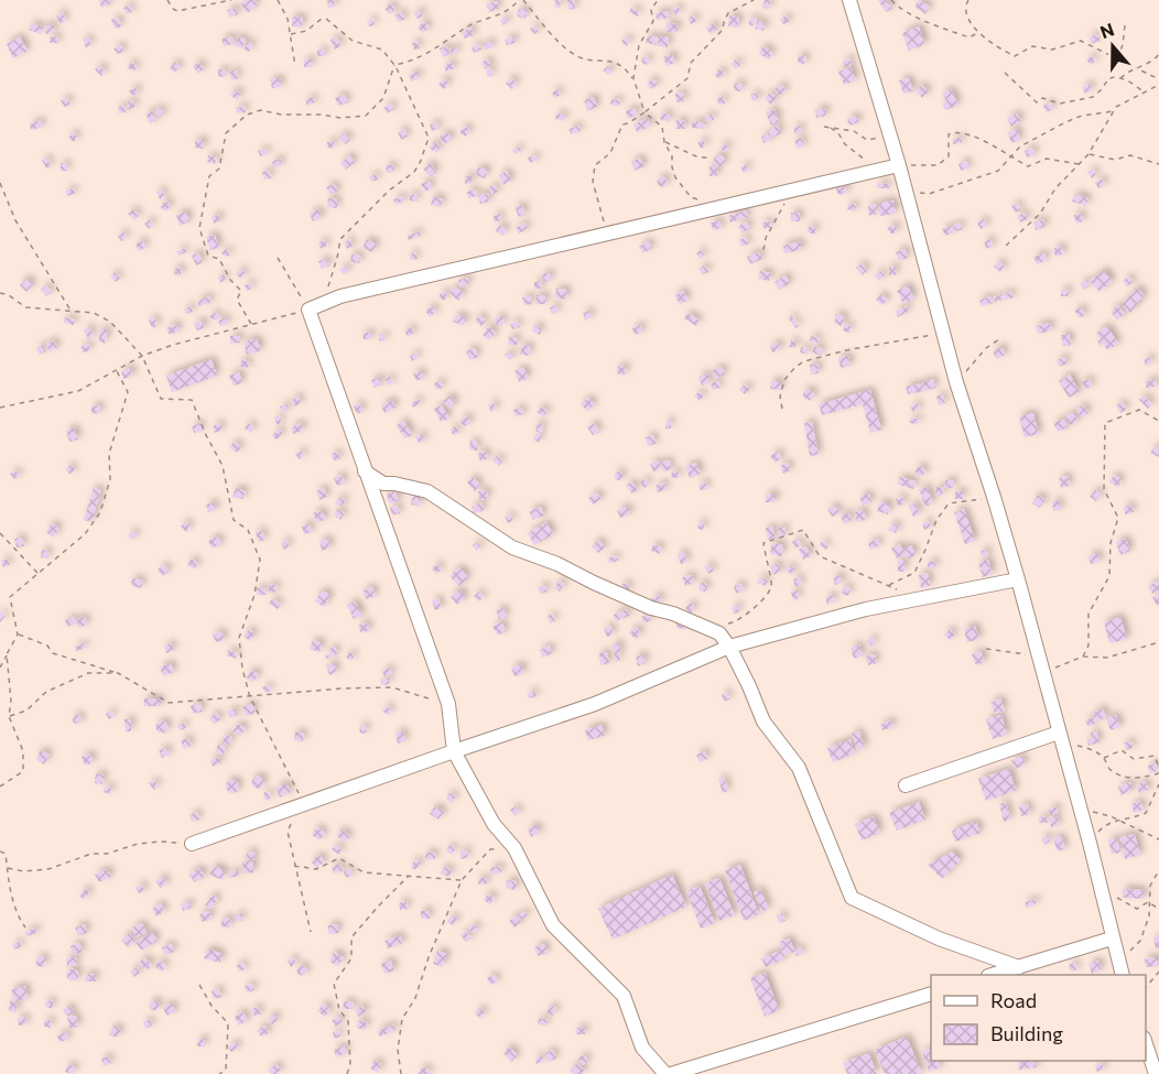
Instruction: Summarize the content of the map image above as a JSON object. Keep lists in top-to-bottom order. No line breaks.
{"legend":["Road","Building"],"north":"top"}
